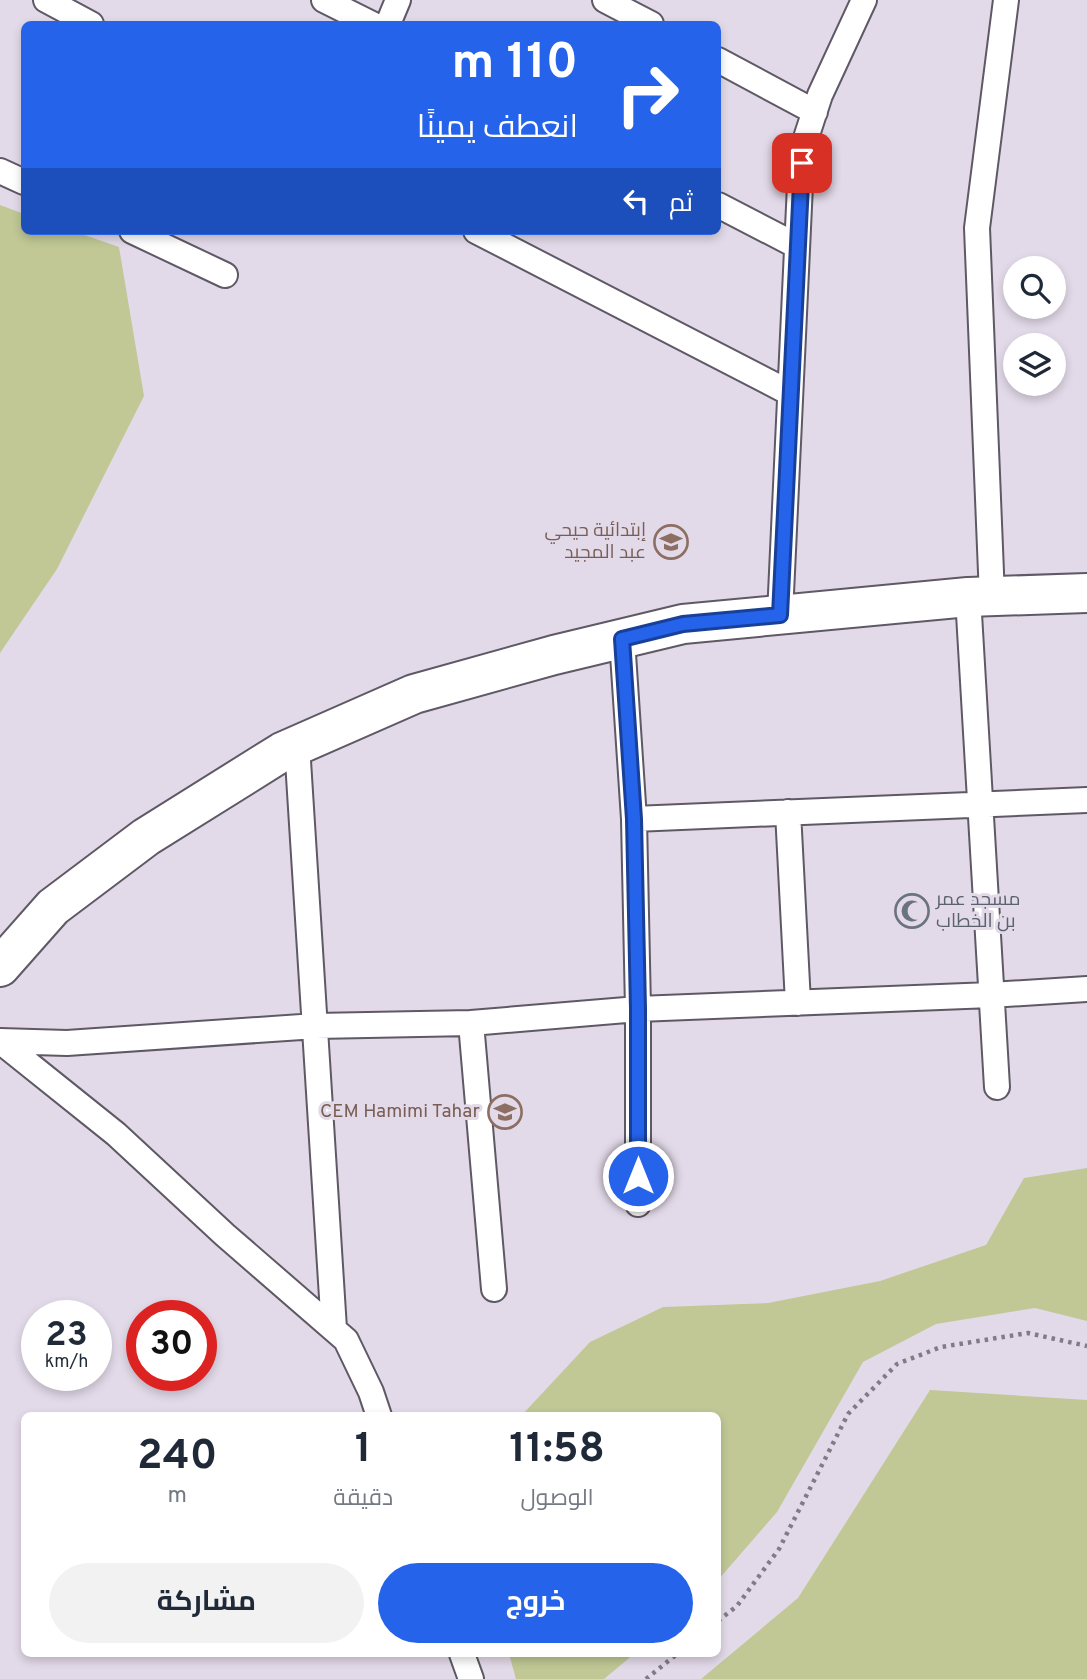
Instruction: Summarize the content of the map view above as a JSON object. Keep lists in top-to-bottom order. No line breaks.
{"places":{"school or university":["إبتدائية حيحي عبد المجيد","CEM Hamimi Tahar"],"mosque":["مسجد عمر بن الخطاب"]},"page":{"turn":["110 m","انعطف يمينًا"],"then":"ثم","speed":"23 km/h","limit":"30","eta":["11:58","الوصول","1","دقيقة","240","m"],"buttons":["خروج","مشاركة"]}}
